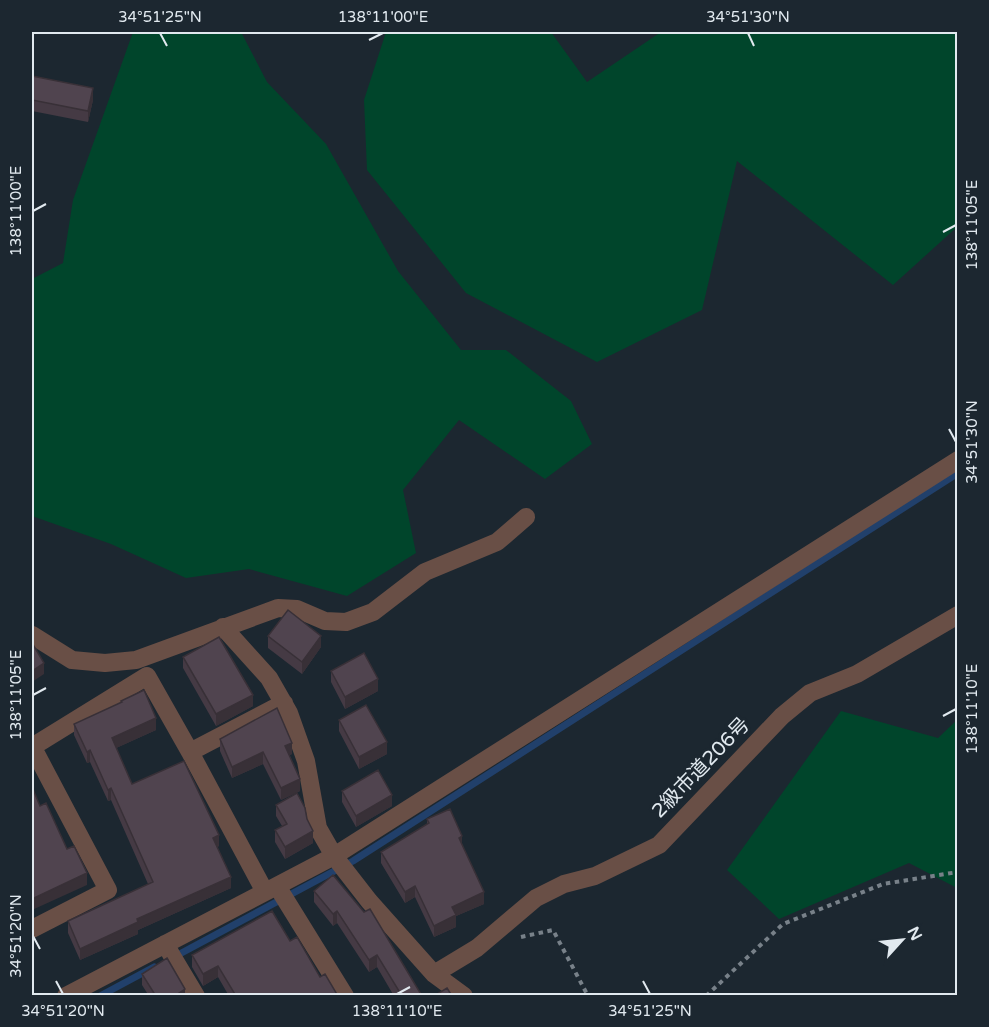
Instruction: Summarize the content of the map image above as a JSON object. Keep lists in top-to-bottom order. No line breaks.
{"streets":{"street":["2級市道206号"]},"north":"top right","coordinates":["34°51'25\"N","138°11'00\"E","34°51'30\"N","138°11'05\"E","138°11'10\"E","34°51'20\"N"]}
